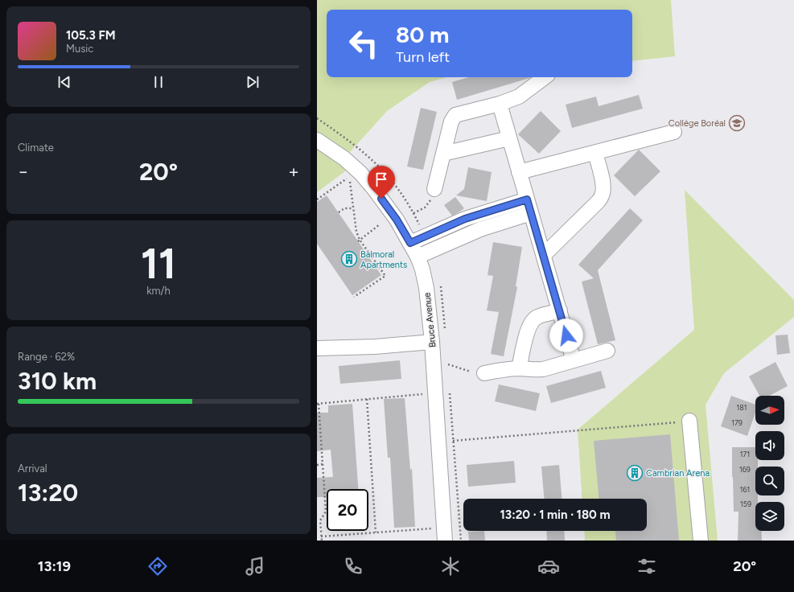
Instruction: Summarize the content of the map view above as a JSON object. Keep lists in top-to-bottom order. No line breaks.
{"streets":{"street":["Bruce Avenue"]},"places":{"school or university":["Collège Boréal"],"building":["Balmoral Apartments","Cambrian Arena"]},"house_numbers":["181","179","171","169","161","159"],"north":"right","page":{"turn":["80 m","Turn left"],"song":["105.3 FM","Music"],"tile":["Climate",["11","km/h"],["Range · 62%","310 km"],["Arrival","13:20"]],"heat":["−","20°","+"],"limit":"20","trip":"13:20 · 1 min · 180 m","tabs":["13:19","20°"]}}
